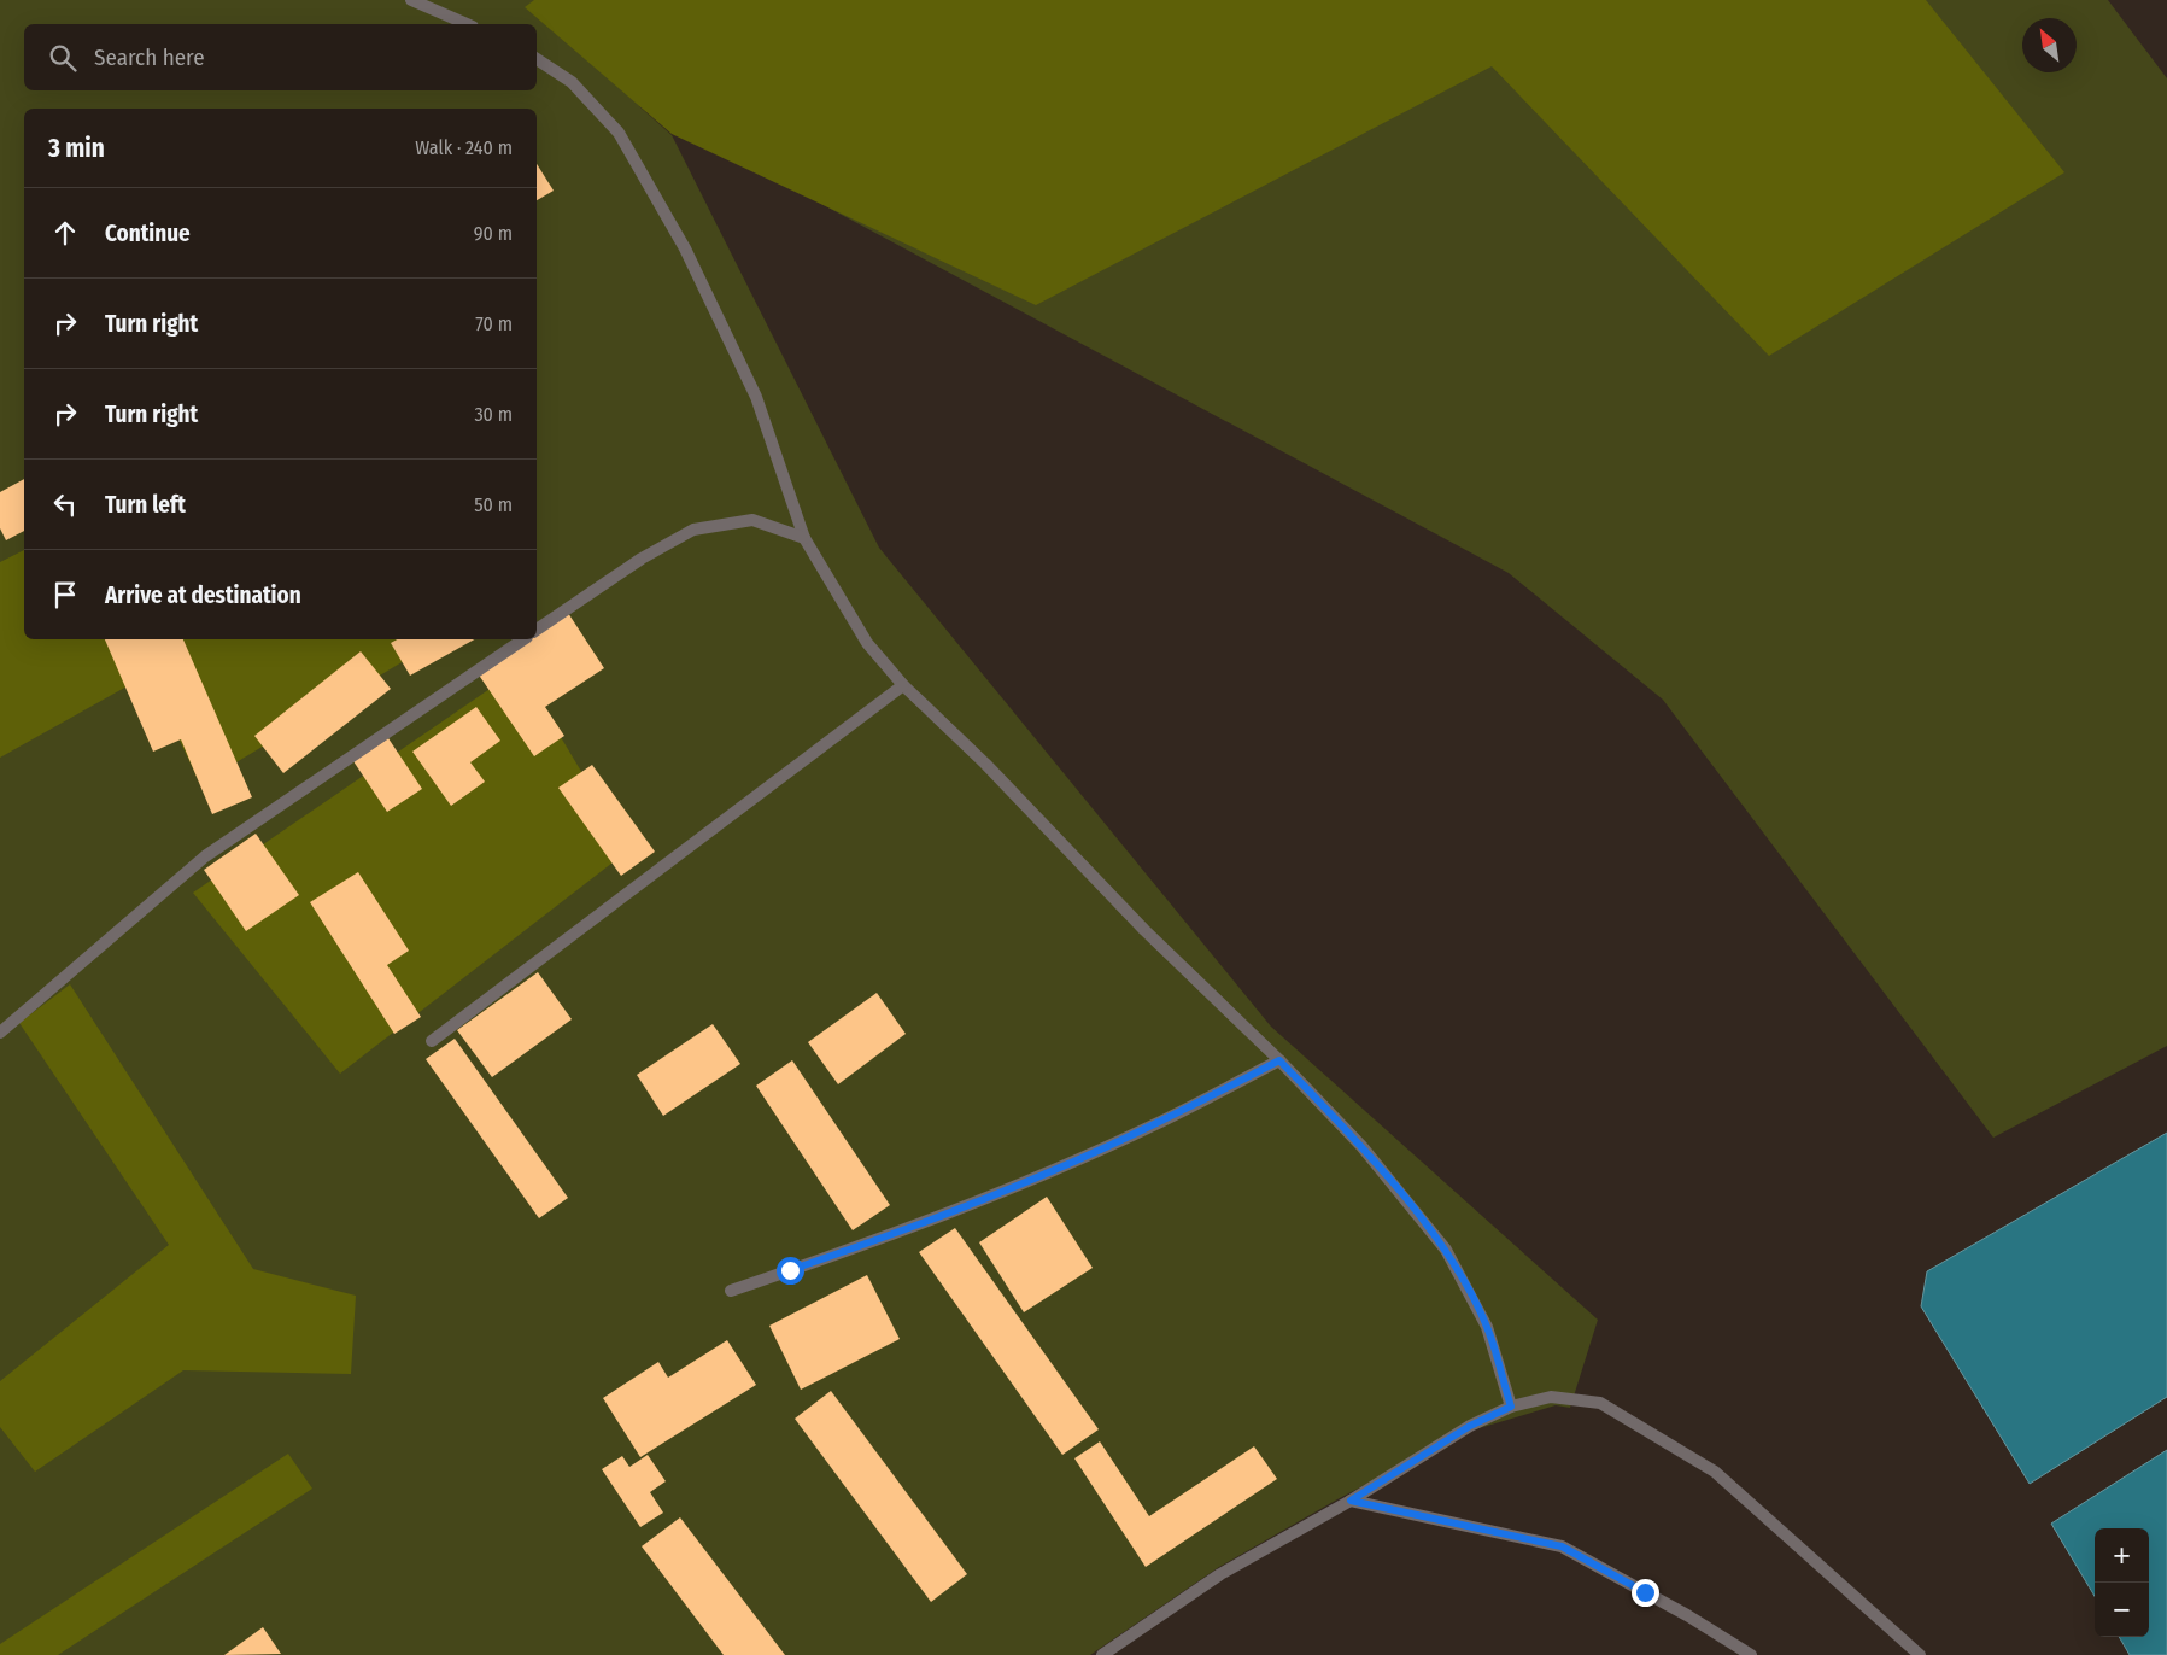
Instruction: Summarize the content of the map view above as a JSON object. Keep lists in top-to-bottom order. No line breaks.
{"north":"top left","page":{"search":"Search here","heading":["3 min","Walk · 240 m"],"list":[["Continue","90 m"],["Turn right","70 m"],["Turn right","30 m"],["Turn left","50 m"],"Arrive at destination"],"map_buttons":["+","−"]}}
